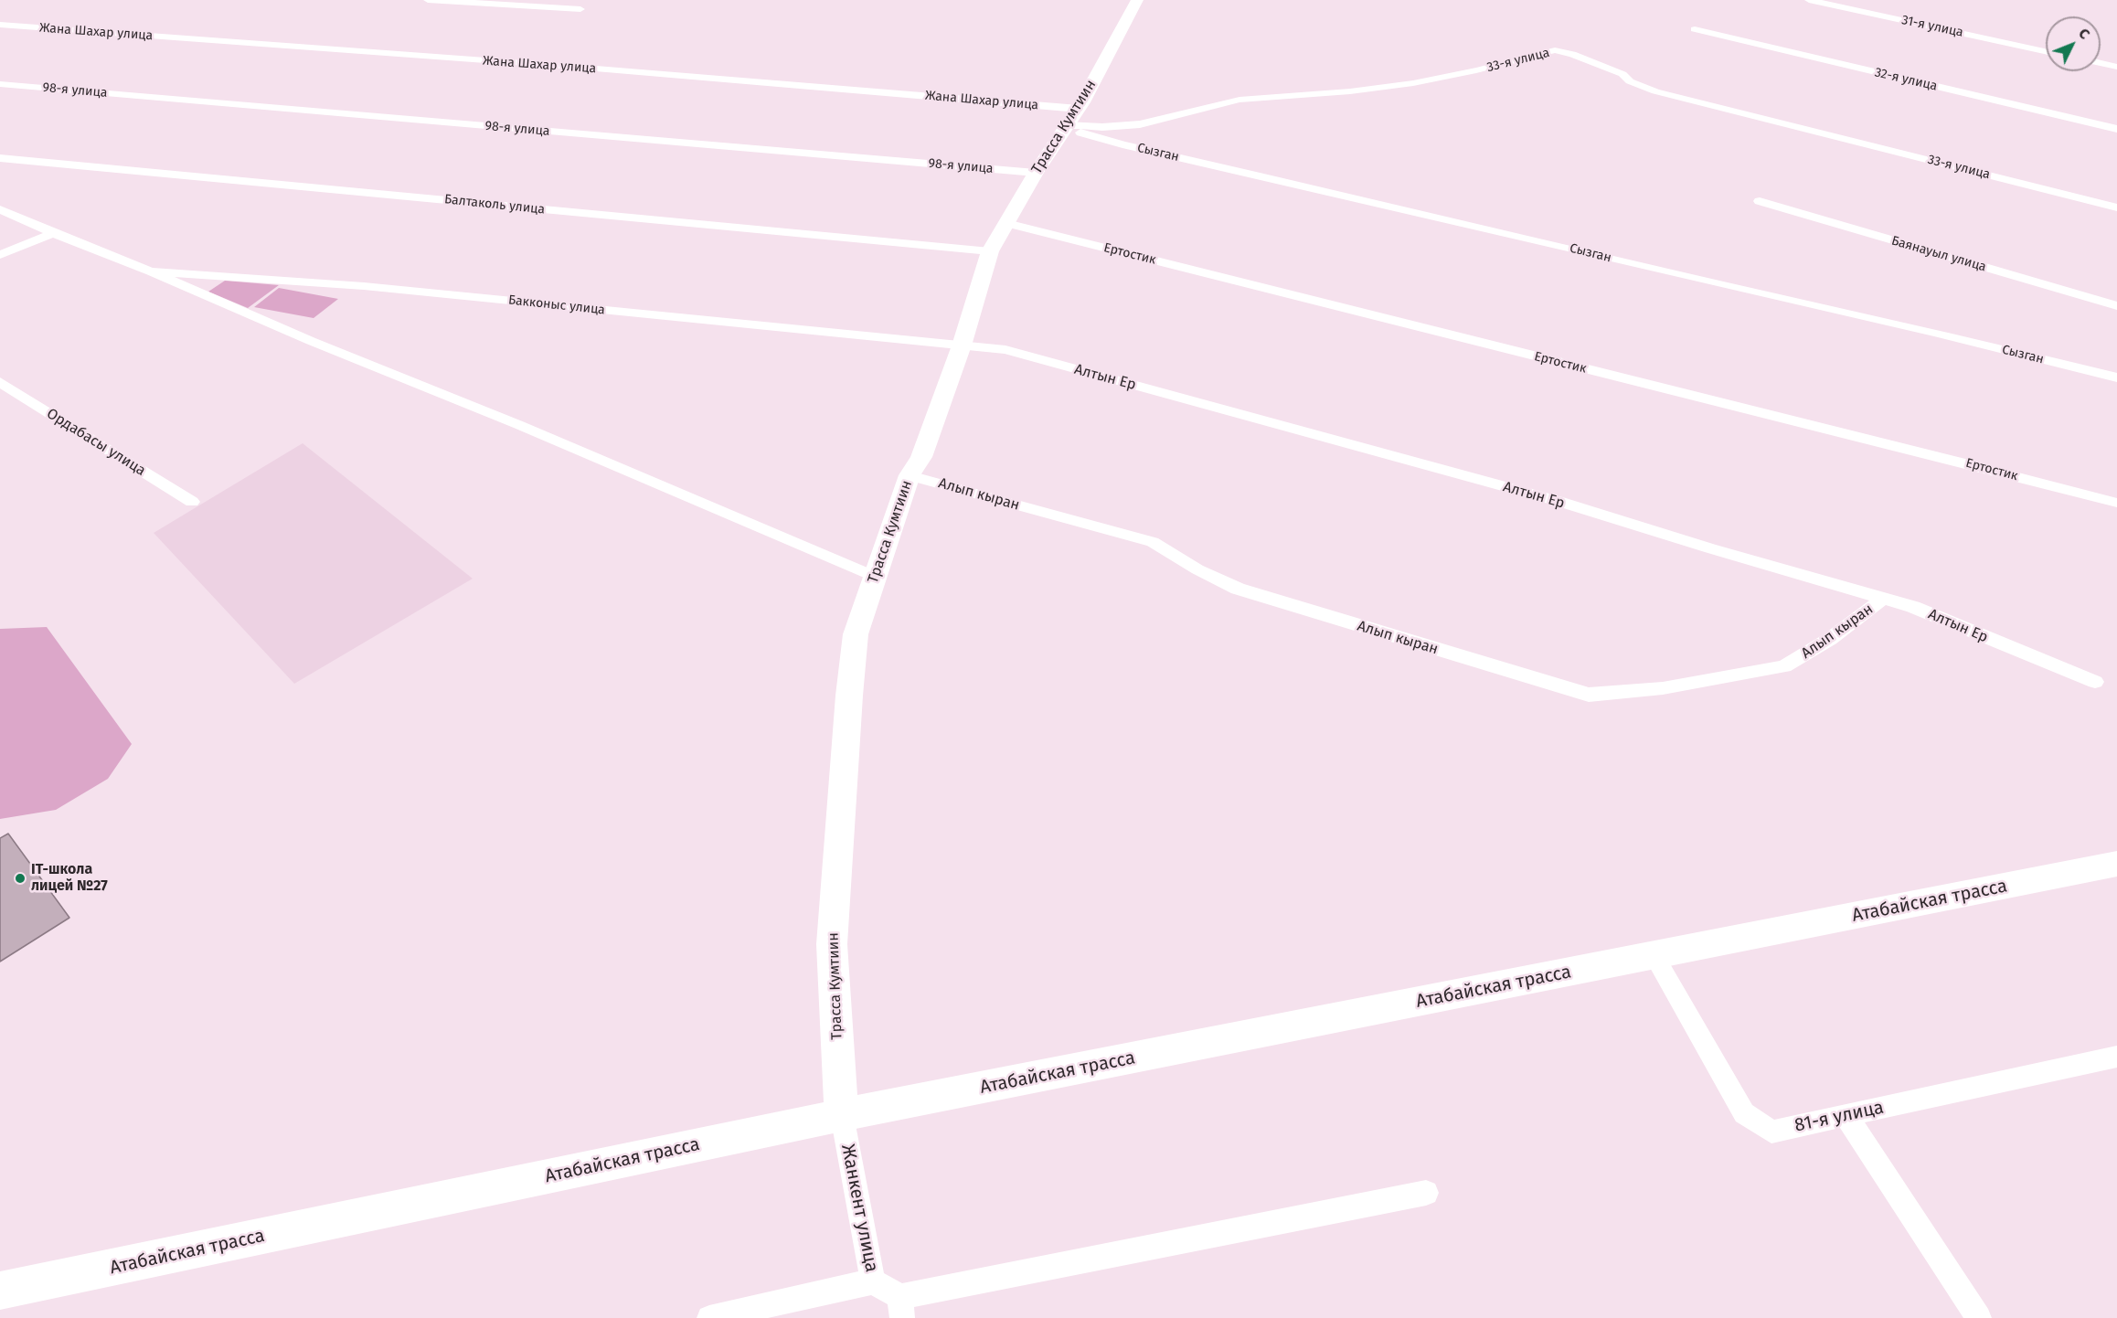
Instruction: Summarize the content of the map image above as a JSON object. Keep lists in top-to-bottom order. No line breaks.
{"streets":{"street":["31-я улица","Жана Шахар улица","33-я улица","32-я улица","98-я улица","Трасса Кумтиин","Сызган","Балтаколь улица","Ертостик","Баянауыл улица","Бакконыс улица","Алтын Ер","Ордабасы улица","Алып кыран","Атабайская трасса","81-я улица","Жанкент улица"]},"crossings":[["Жана Шахар улица","Трасса Кумтиин"],["33-я улица","Трасса Кумтиин"],["33-я улица","Сызган"],["98-я улица","Трасса Кумтиин"],["Трасса Кумтиин","Сызган"],["Трасса Кумтиин","Балтаколь улица"],["Трасса Кумтиин","Ертостик"],["Трасса Кумтиин","Бакконыс улица"],["Трасса Кумтиин","Алтын Ер"],["Трасса Кумтиин","Алып кыран"],["Трасса Кумтиин","Атабайская трасса"],["Трасса Кумтиин","Жанкент улица"],["Бакконыс улица","Алтын Ер"],["Алтын Ер","Алып кыран"],["Атабайская трасса","81-я улица"],["Атабайская трасса","Жанкент улица"]],"places":["IT-школа лицей №27"],"north":"top right"}
